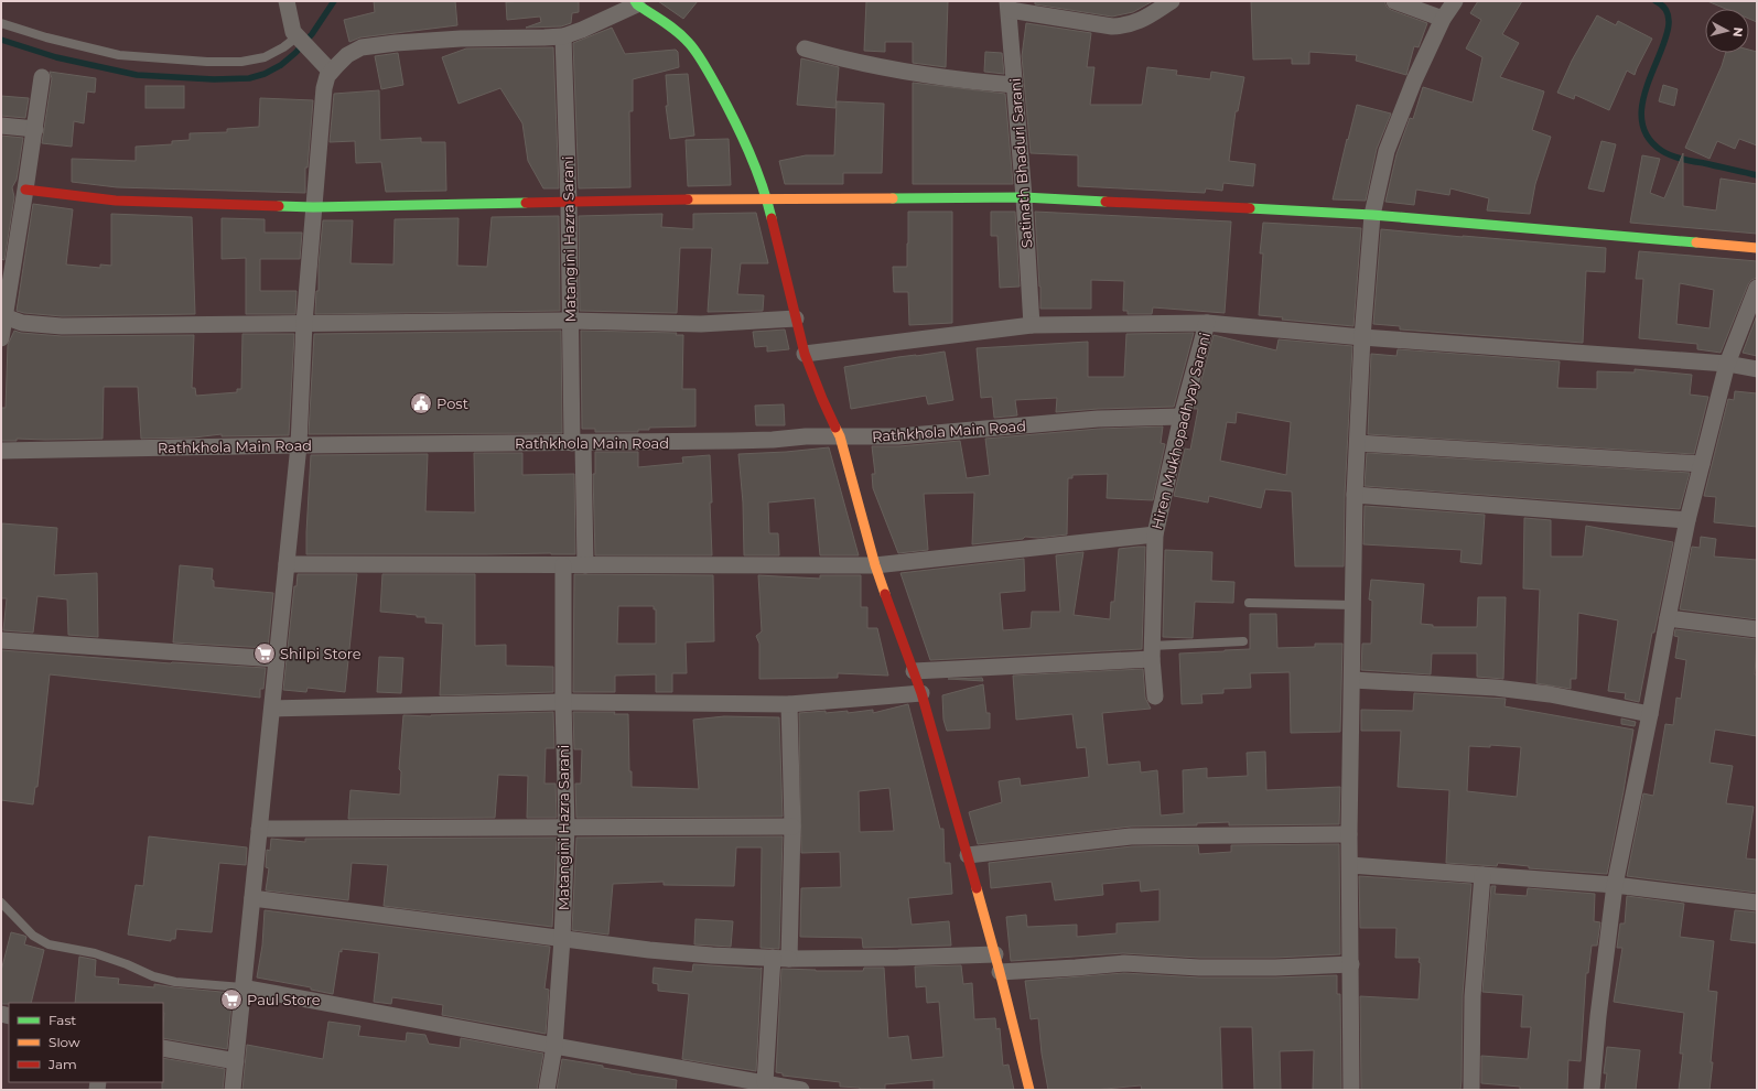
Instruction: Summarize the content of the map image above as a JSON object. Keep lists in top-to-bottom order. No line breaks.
{"streets":{"street":["Satinath Bhaduri Sarani","Matangini Hazra Sarani","Rathkhola Main Road","Hiren Mukhopadhyay Sarani"]},"crossings":[["Matangini Hazra Sarani","Rathkhola Main Road"],["Rathkhola Main Road","Hiren Mukhopadhyay Sarani"]],"places":{"public building":["Post"],"supermarket":["Shilpi Store","Paul Store"]},"legend":["Fast","Slow","Jam"],"north":"right"}
